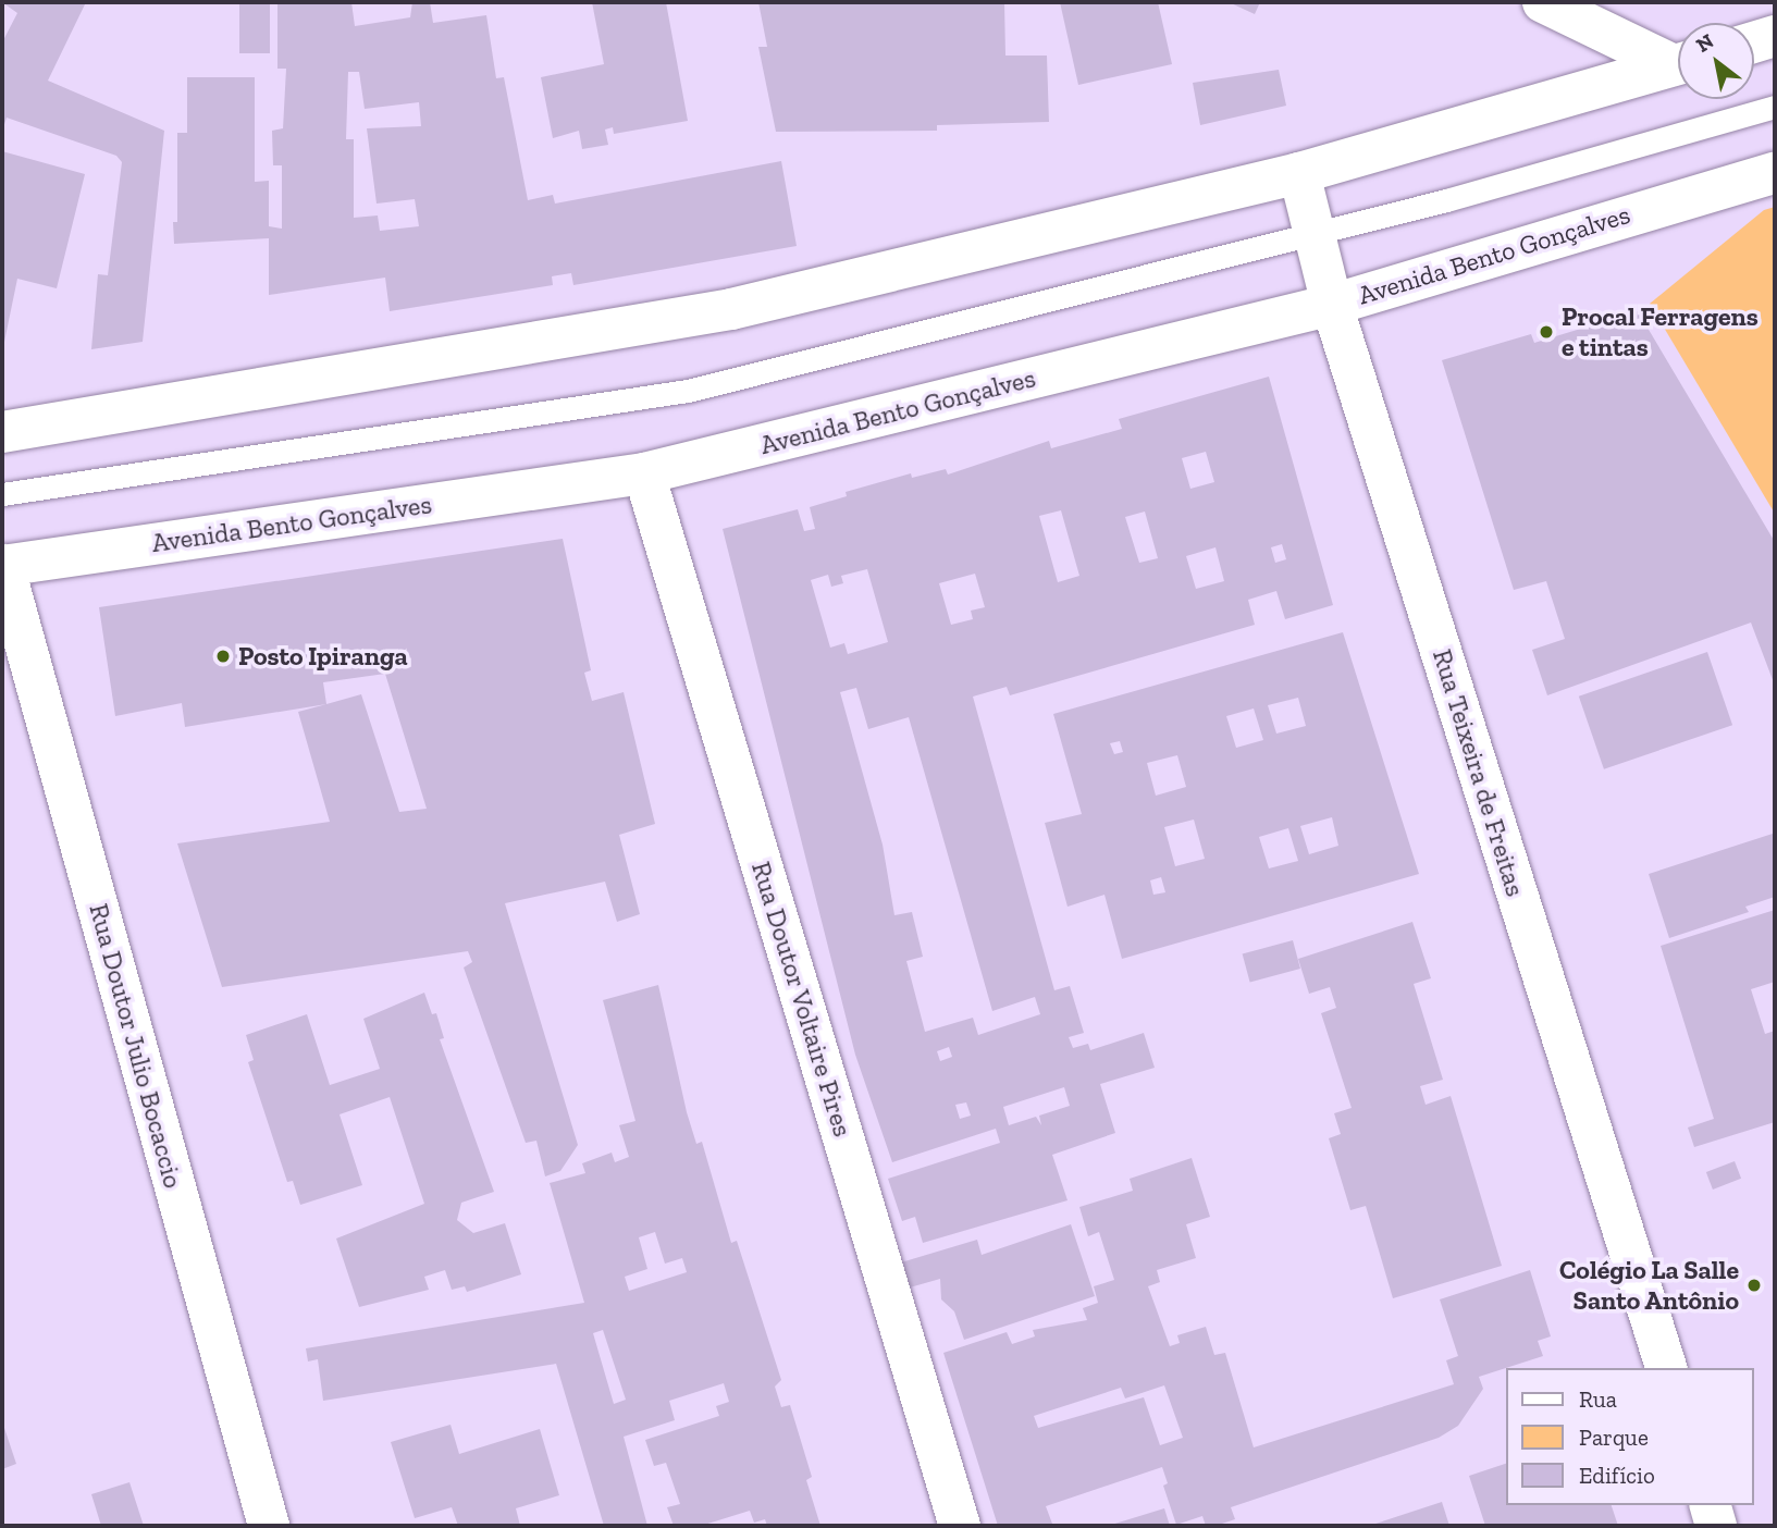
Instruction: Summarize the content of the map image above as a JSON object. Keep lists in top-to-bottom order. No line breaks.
{"streets":{"main road":["Avenida Bento Gonçalves","Rua Teixeira de Freitas","Rua Doutor Voltaire Pires","Rua Doutor Julio Bocaccio"]},"crossings":[["Avenida Bento Gonçalves","Rua Teixeira de Freitas"],["Avenida Bento Gonçalves","Rua Doutor Voltaire Pires"],["Avenida Bento Gonçalves","Rua Doutor Julio Bocaccio"]],"places":["Procal Ferragens e tintas","Posto Ipiranga","Colégio La Salle Santo Antônio"],"legend":["Rua","Parque","Edifício"],"north":"top left"}
